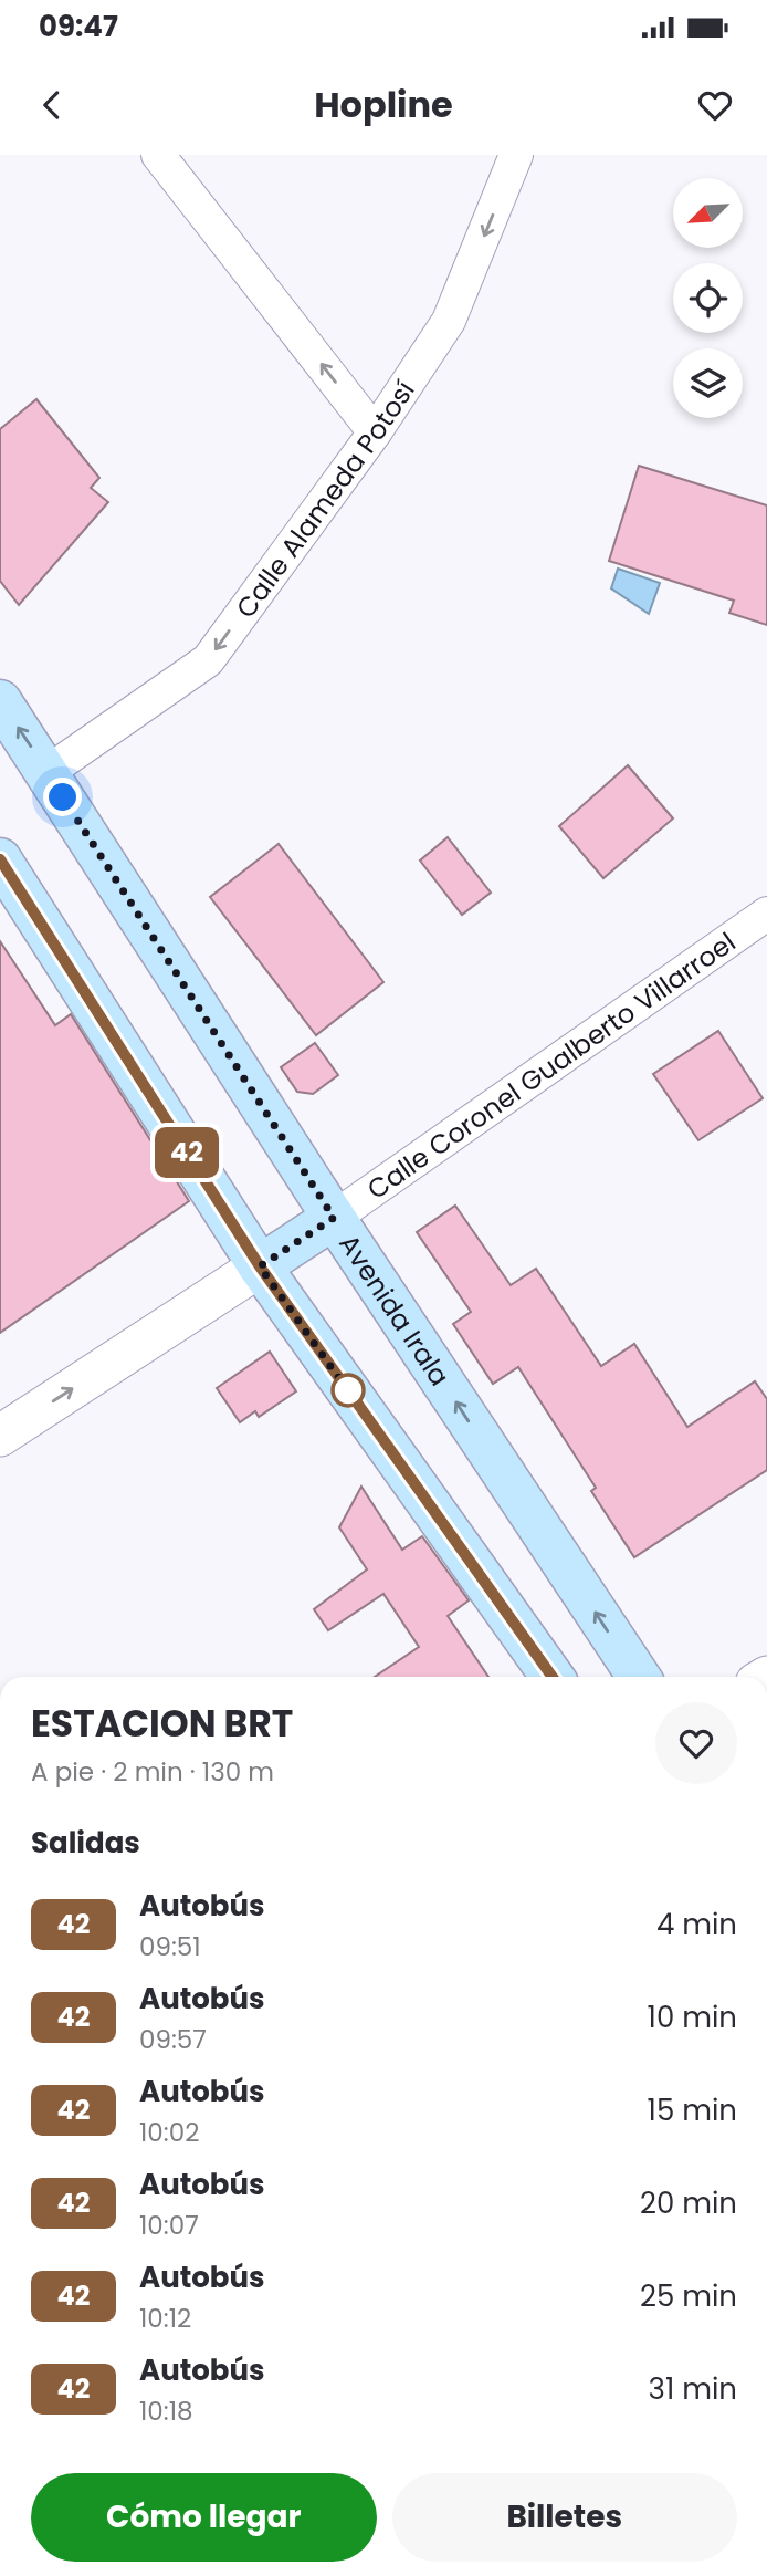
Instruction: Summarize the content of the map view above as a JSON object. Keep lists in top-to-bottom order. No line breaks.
{"streets":{"main road":["Avenida Irala"],"street":["Calle Alameda Potosí","Calle Coronel Gualberto Villarroel"]},"crossings":[["Calle Alameda Potosí","Avenida Irala"],["Calle Coronel Gualberto Villarroel","Avenida Irala"]],"one_way":["Calle Alameda Potosí"],"lines":["bus line 42"],"north":"bottom left","page":{"status":"09:47","header":"Hopline","on_map":"42","heading":[["ESTACION BRT","A pie · 2 min · 130 m"],"Salidas"],"list":[{"mark":"42","name":"Autobús","note":"09:51","value":"4 min"},{"mark":"42","name":"Autobús","note":"09:57","value":"10 min"},{"mark":"42","name":"Autobús","note":"10:02","value":"15 min"},{"mark":"42","name":"Autobús","note":"10:07","value":"20 min"},{"mark":"42","name":"Autobús","note":"10:12","value":"25 min"},{"mark":"42","name":"Autobús","note":"10:18","value":"31 min"}],"buttons":["Cómo llegar","Billetes"]}}
